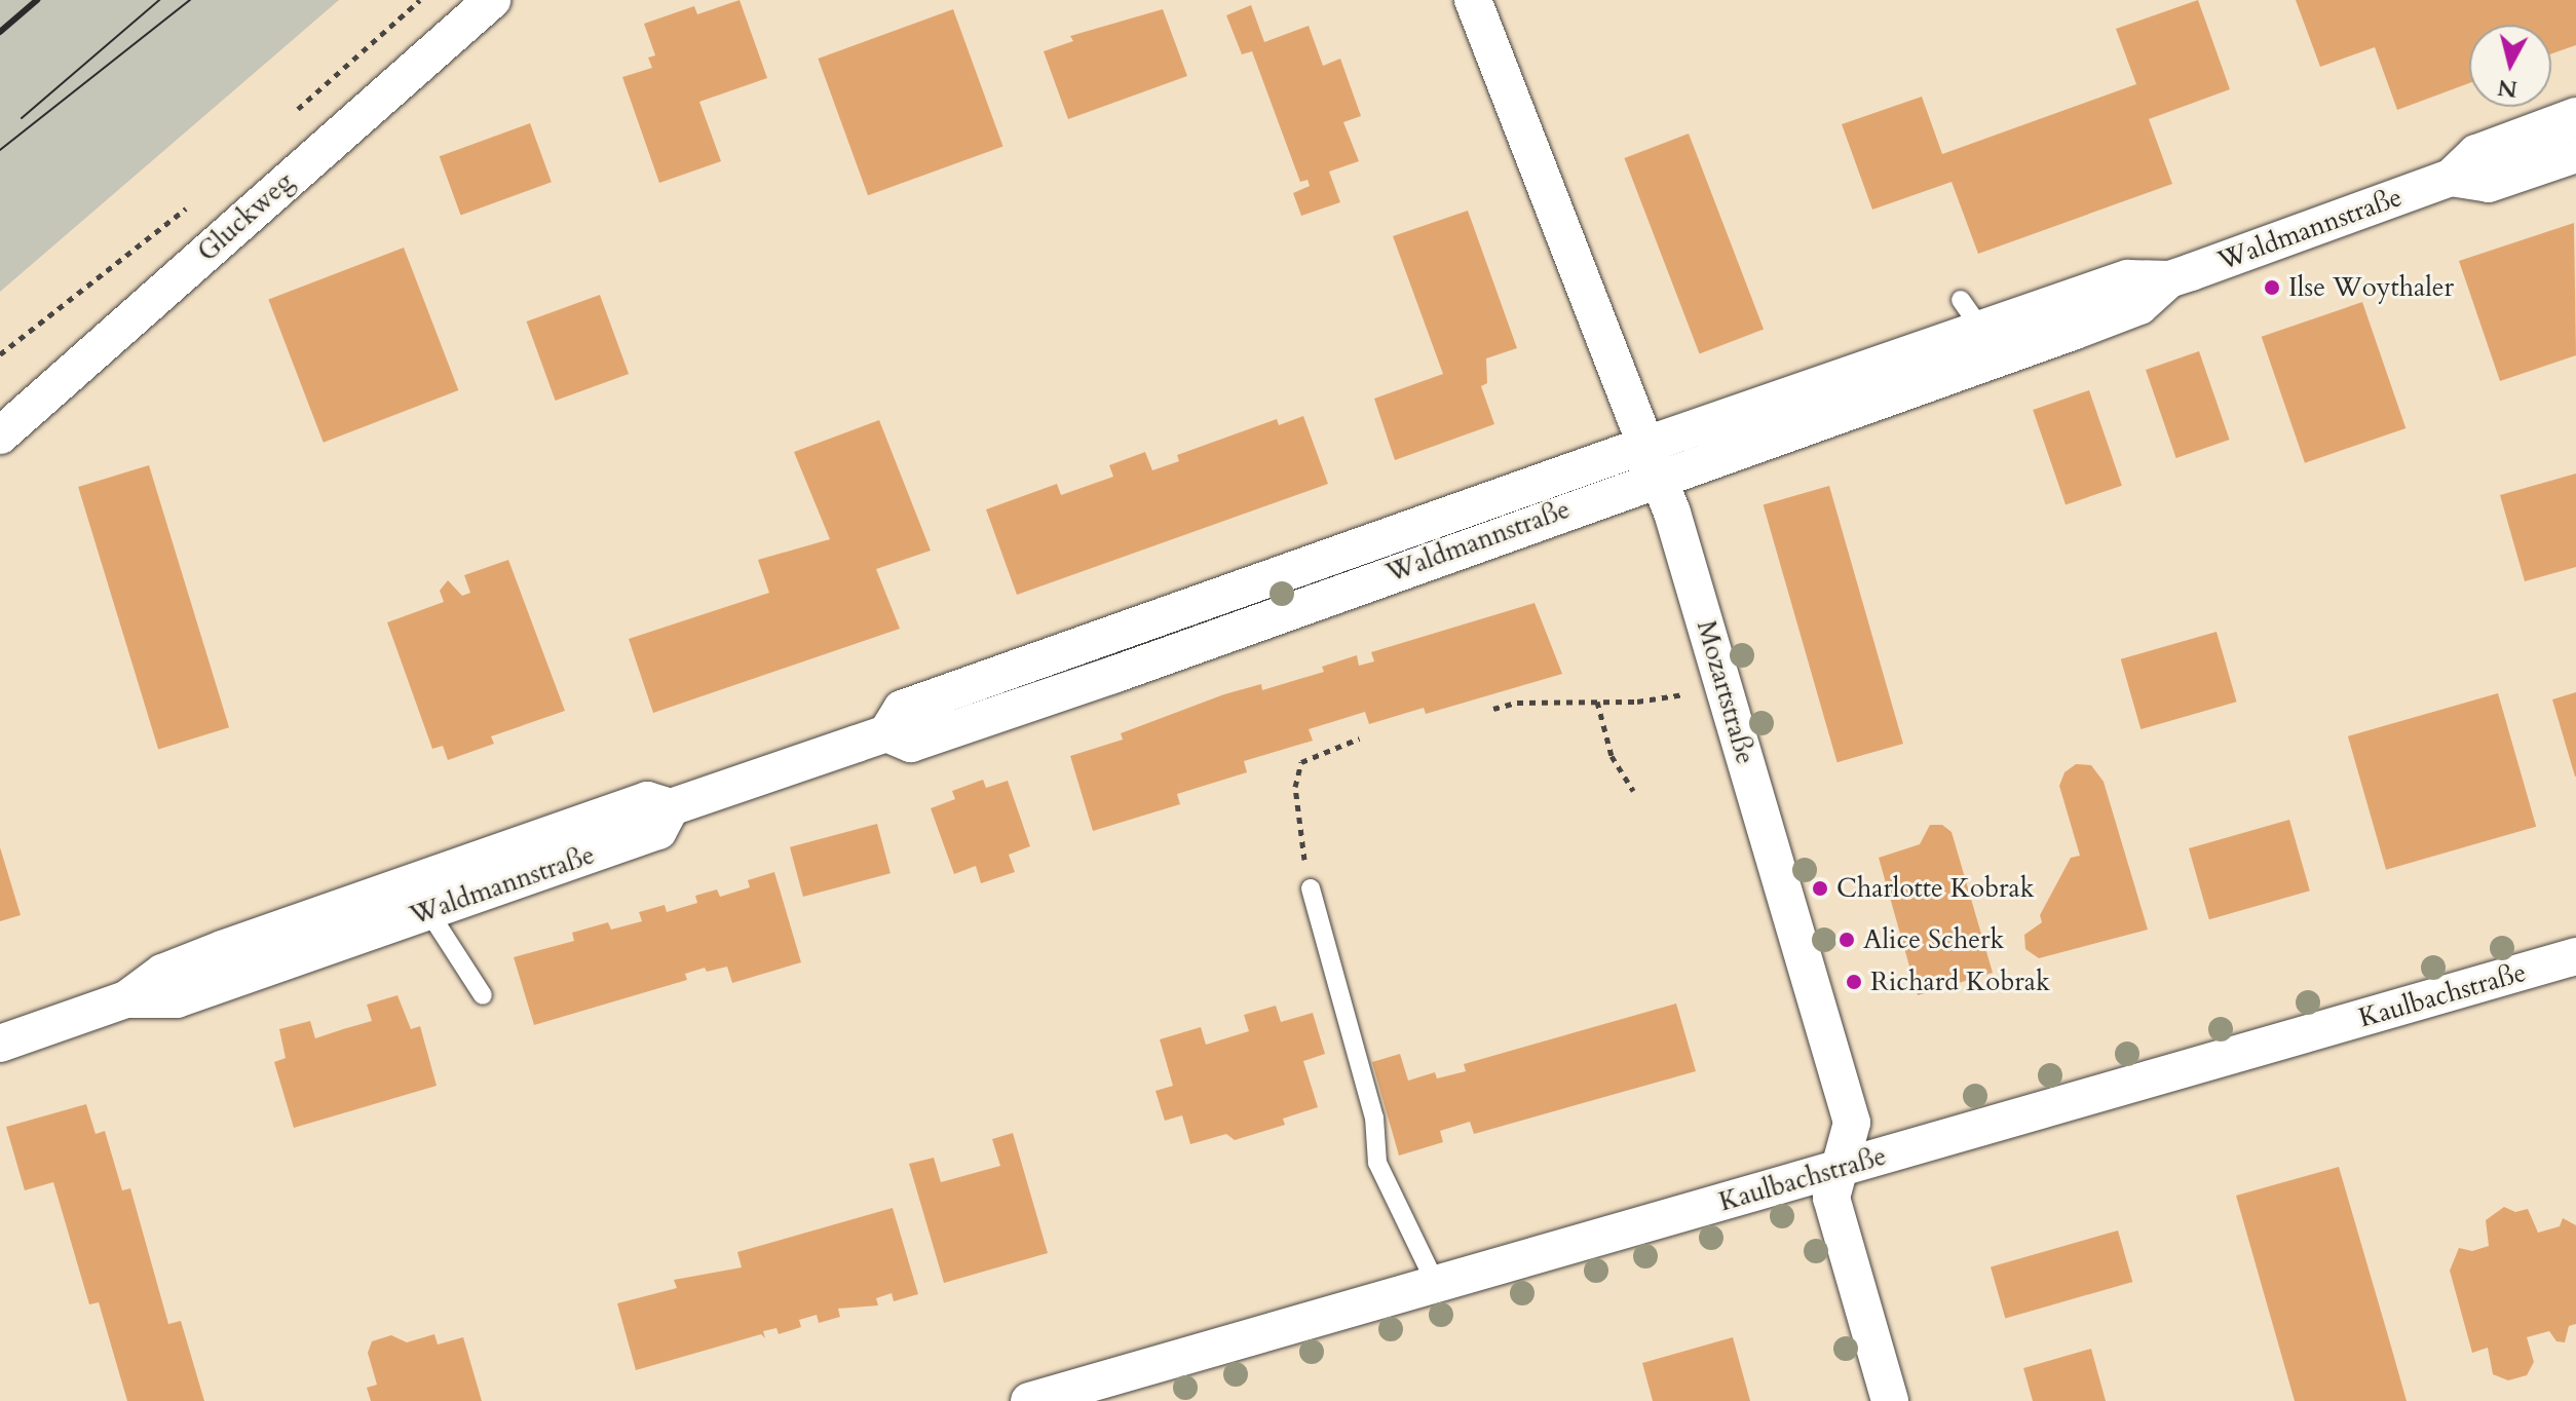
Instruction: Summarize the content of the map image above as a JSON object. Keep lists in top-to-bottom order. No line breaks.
{"streets":{"street":["Gluckweg","Waldmannstraße","Mozartstraße","Kaulbachstraße"]},"crossings":[["Waldmannstraße","Mozartstraße"],["Mozartstraße","Kaulbachstraße"]],"places":["Ilse Woythaler","Charlotte Kobrak","Alice Scherk","Richard Kobrak"],"north":"bottom"}
